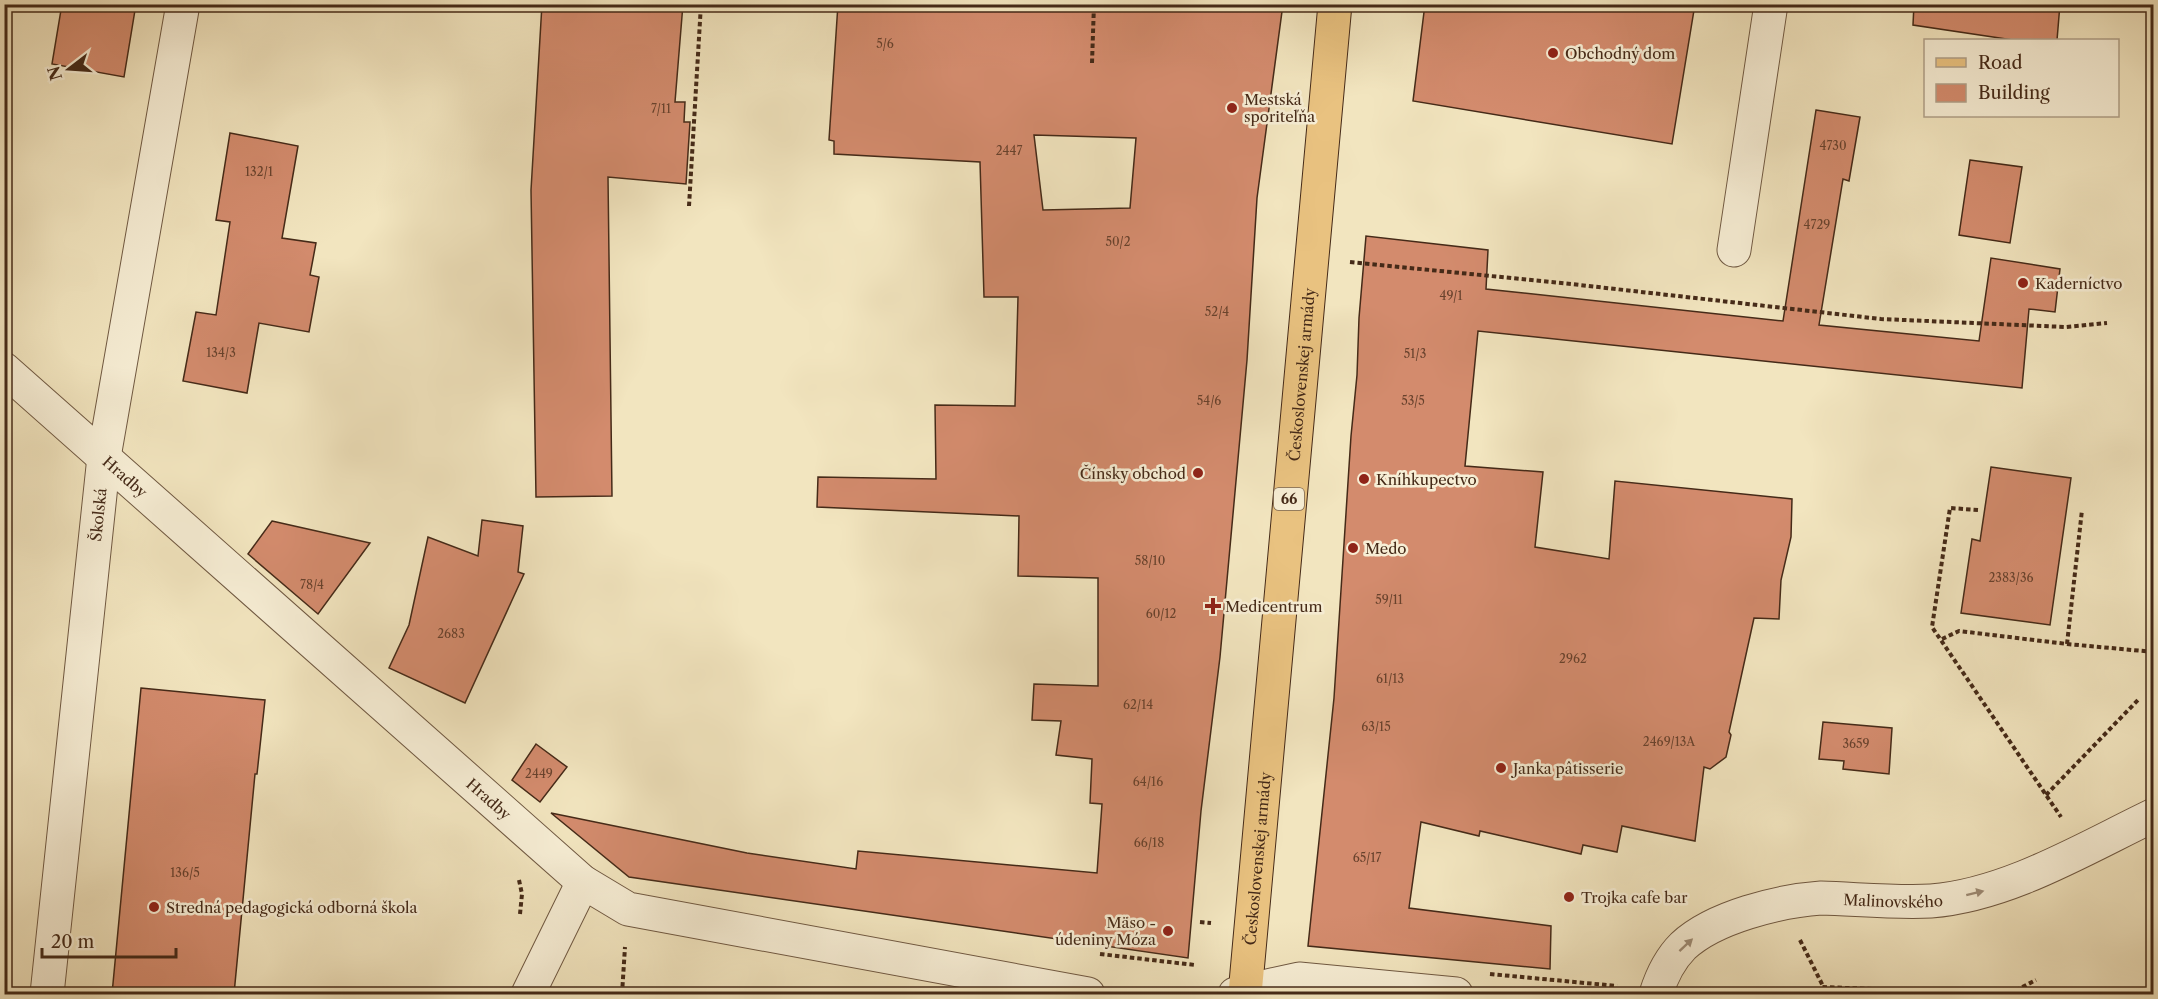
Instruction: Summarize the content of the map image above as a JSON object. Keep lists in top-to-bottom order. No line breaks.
{"streets":{"main road":["Československej armády","66"],"street":["Hradby","Školská","Malinovského"]},"crossings":[["Hradby","Školská"]],"one_way":["Malinovského"],"places":{"other":["Obchodný dom","Mestská sporiteľňa","Kaderníctvo","Čínsky obchod","Kníhkupectvo","Medo","Janka pâtisserie","Trojka cafe bar","Stredná pedagogická odborná škola","Mäso - údeniny Móza"],"health":["Medicentrum"]},"house_numbers":["5/6","7/11","4730","2447","132/1","4729","50/2","49/1","52/4","134/3","51/3","54/6","53/5","58/10","2383/36","78/4","59/11","60/12","2683","2962","61/13","62/14","63/15","2469/13A","3659","2449","64/16","66/18","65/17","136/5"],"legend":["Road","Building"],"scale_bar":"20 m","north":"left"}
